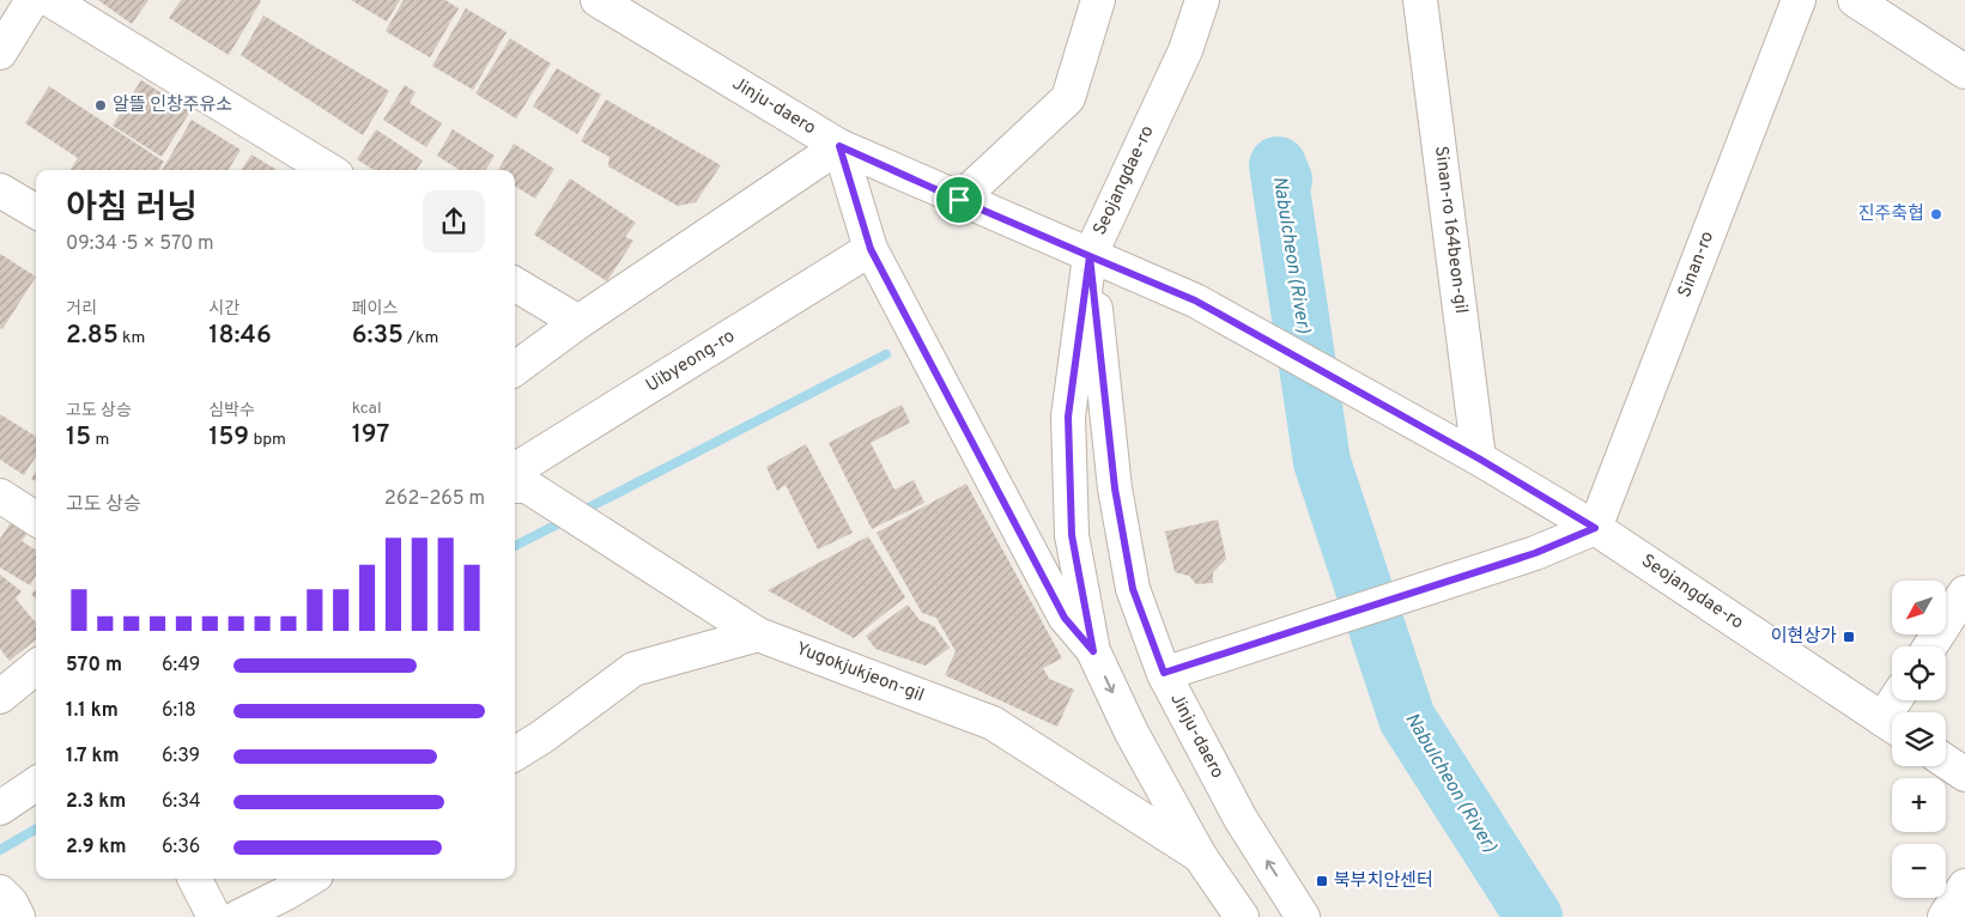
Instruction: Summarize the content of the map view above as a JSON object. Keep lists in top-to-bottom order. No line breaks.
{"streets":{"street":["Jinju-daero","Seojangdae-ro","Sinan-ro 164beon-gil","Sinan-ro","Uibyeong-ro","Yugokjukjeon-gil"]},"crossings":[["Jinju-daero","Seojangdae-ro"],["Seojangdae-ro","Sinan-ro 164beon-gil"],["Seojangdae-ro","Sinan-ro"],["Uibyeong-ro","Yugokjukjeon-gil"]],"water":["Nabulcheon (River)"],"places":{"other":["알뜰 인창주유소","진주축협"],"transit":["이현상가","북부치안센터"]},"north":"bottom left","page":{"heading":["아침 러닝","09:34 · 5 × 570 m"],"stats":[["거리","2.85 km"],["시간","18:46"],["페이스","6:35 /km"],["고도 상승","15 m"],["심박수","159 bpm"],["kcal","197"]],"chart":["고도 상승","262–265 m"],"map_buttons":["+","−"],"list":[{"name":"570 m","note":"6:49"},{"name":"1.1 km","note":"6:18"},{"name":"1.7 km","note":"6:39"},{"name":"2.3 km","note":"6:34"},{"name":"2.9 km","note":"6:36"}]}}
